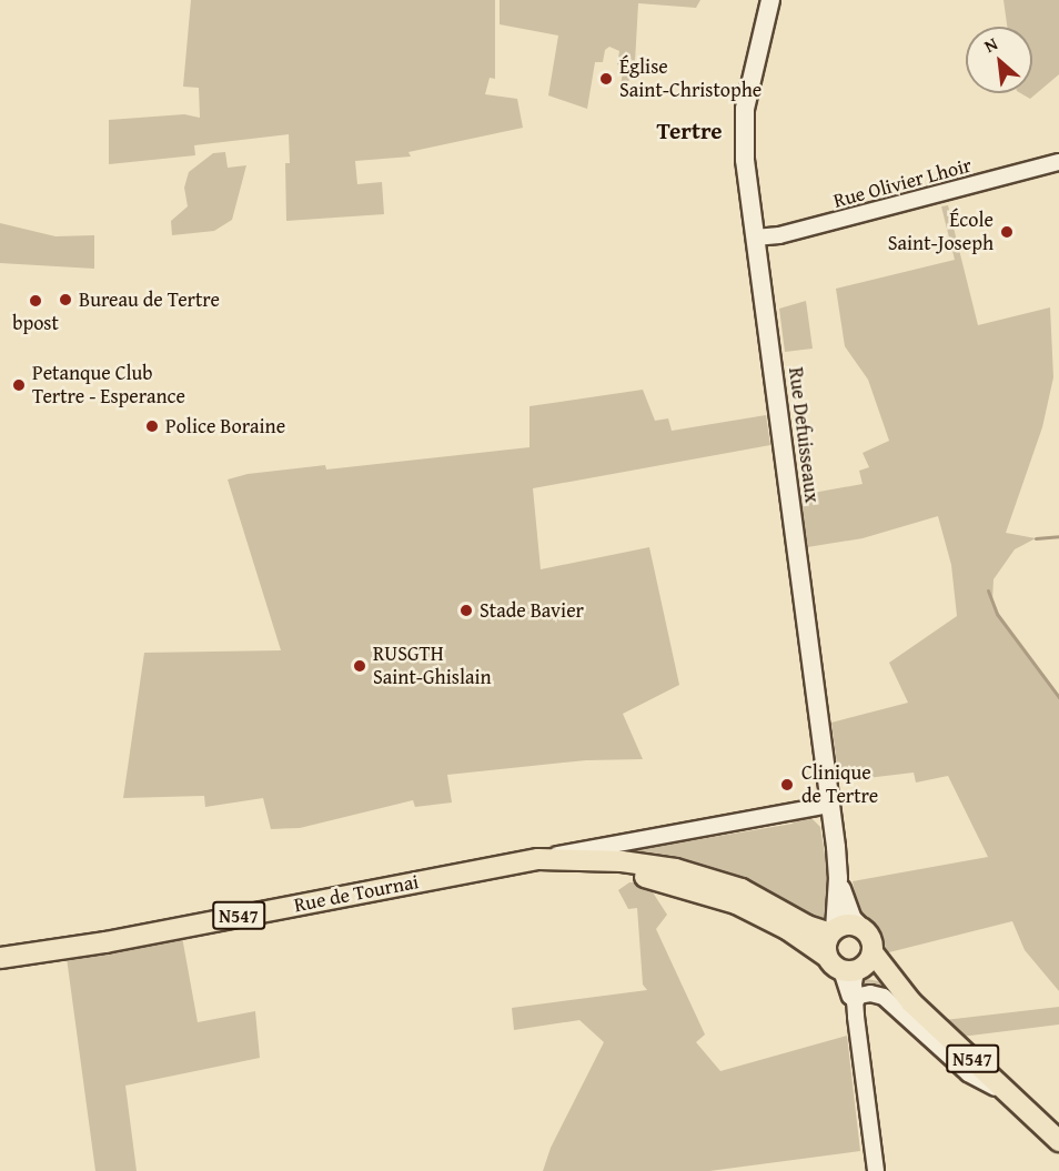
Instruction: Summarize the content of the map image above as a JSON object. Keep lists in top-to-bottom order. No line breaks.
{"streets":{"main road":["Rue Defuisseaux","Rue de Tournai","N547"],"street":["Rue Olivier Lhoir"]},"crossings":[["Rue Olivier Lhoir","Rue Defuisseaux"],["Rue Defuisseaux","Rue de Tournai"],["Rue de Tournai","N547"]],"districts":["Tertre"],"places":["Église Saint-Christophe","École Saint-Joseph","Bureau de Tertre","bpost","Petanque Club Tertre - Esperance","Police Boraine","Stade Bavier","RUSGTH Saint-Ghislain","Clinique de Tertre"],"north":"top left"}
